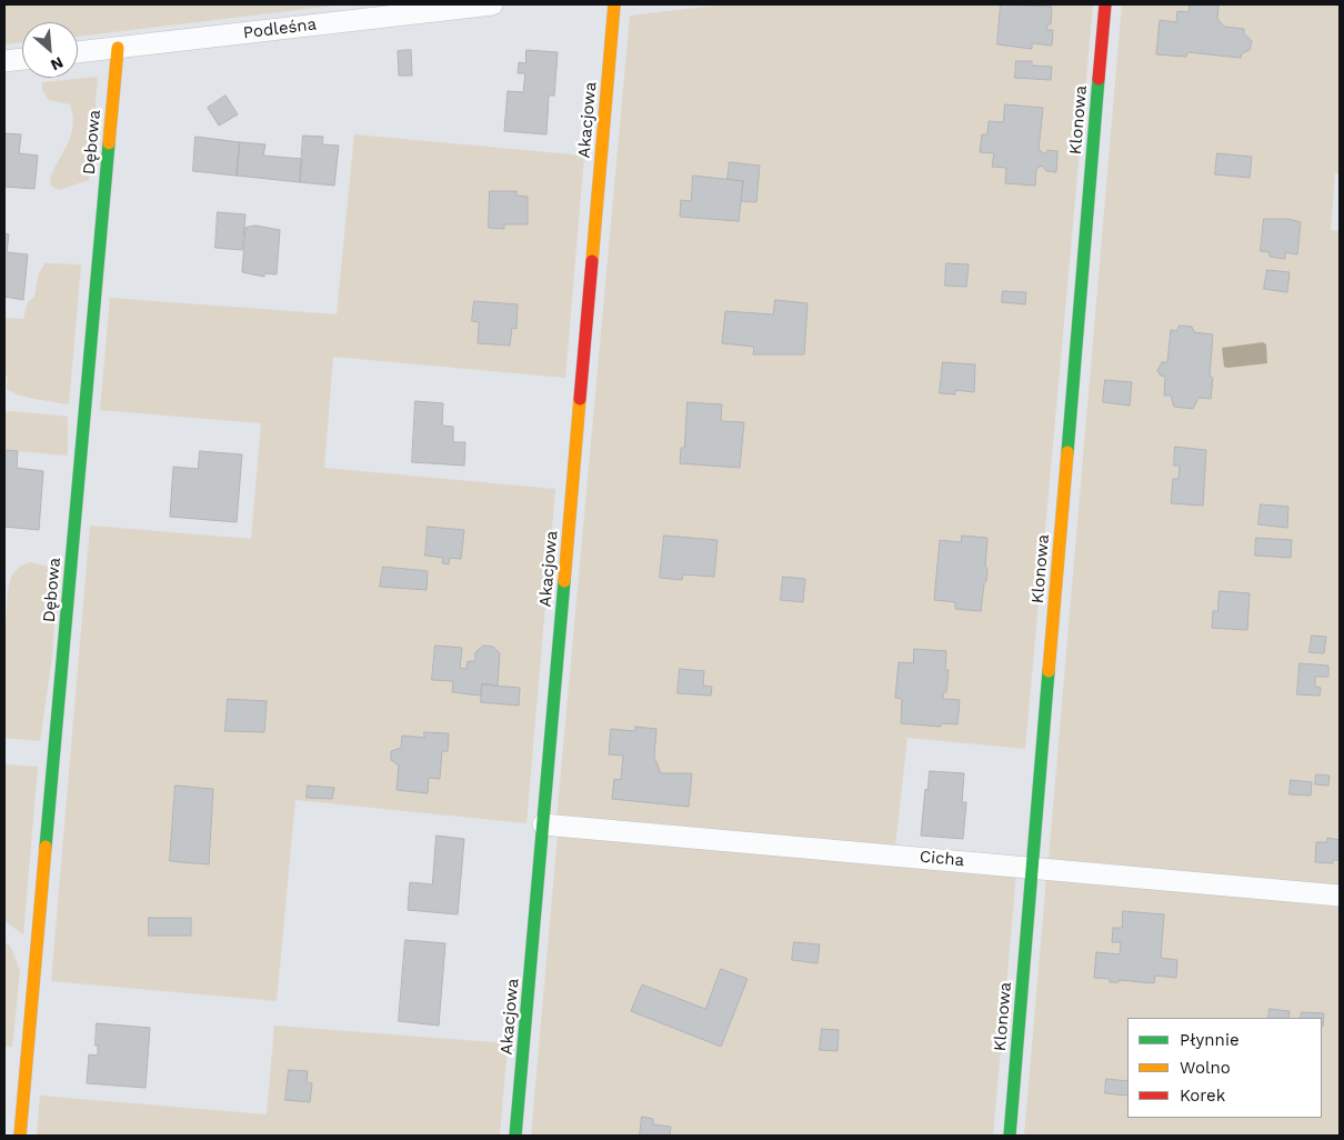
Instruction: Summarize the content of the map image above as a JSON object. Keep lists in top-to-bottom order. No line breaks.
{"streets":{"street":["Podleśna","Akacjowa","Klonowa","Dębowa","Cicha"]},"crossings":[["Podleśna","Dębowa"],["Akacjowa","Cicha"],["Klonowa","Cicha"]],"legend":["Płynnie","Wolno","Korek"],"north":"bottom right"}
